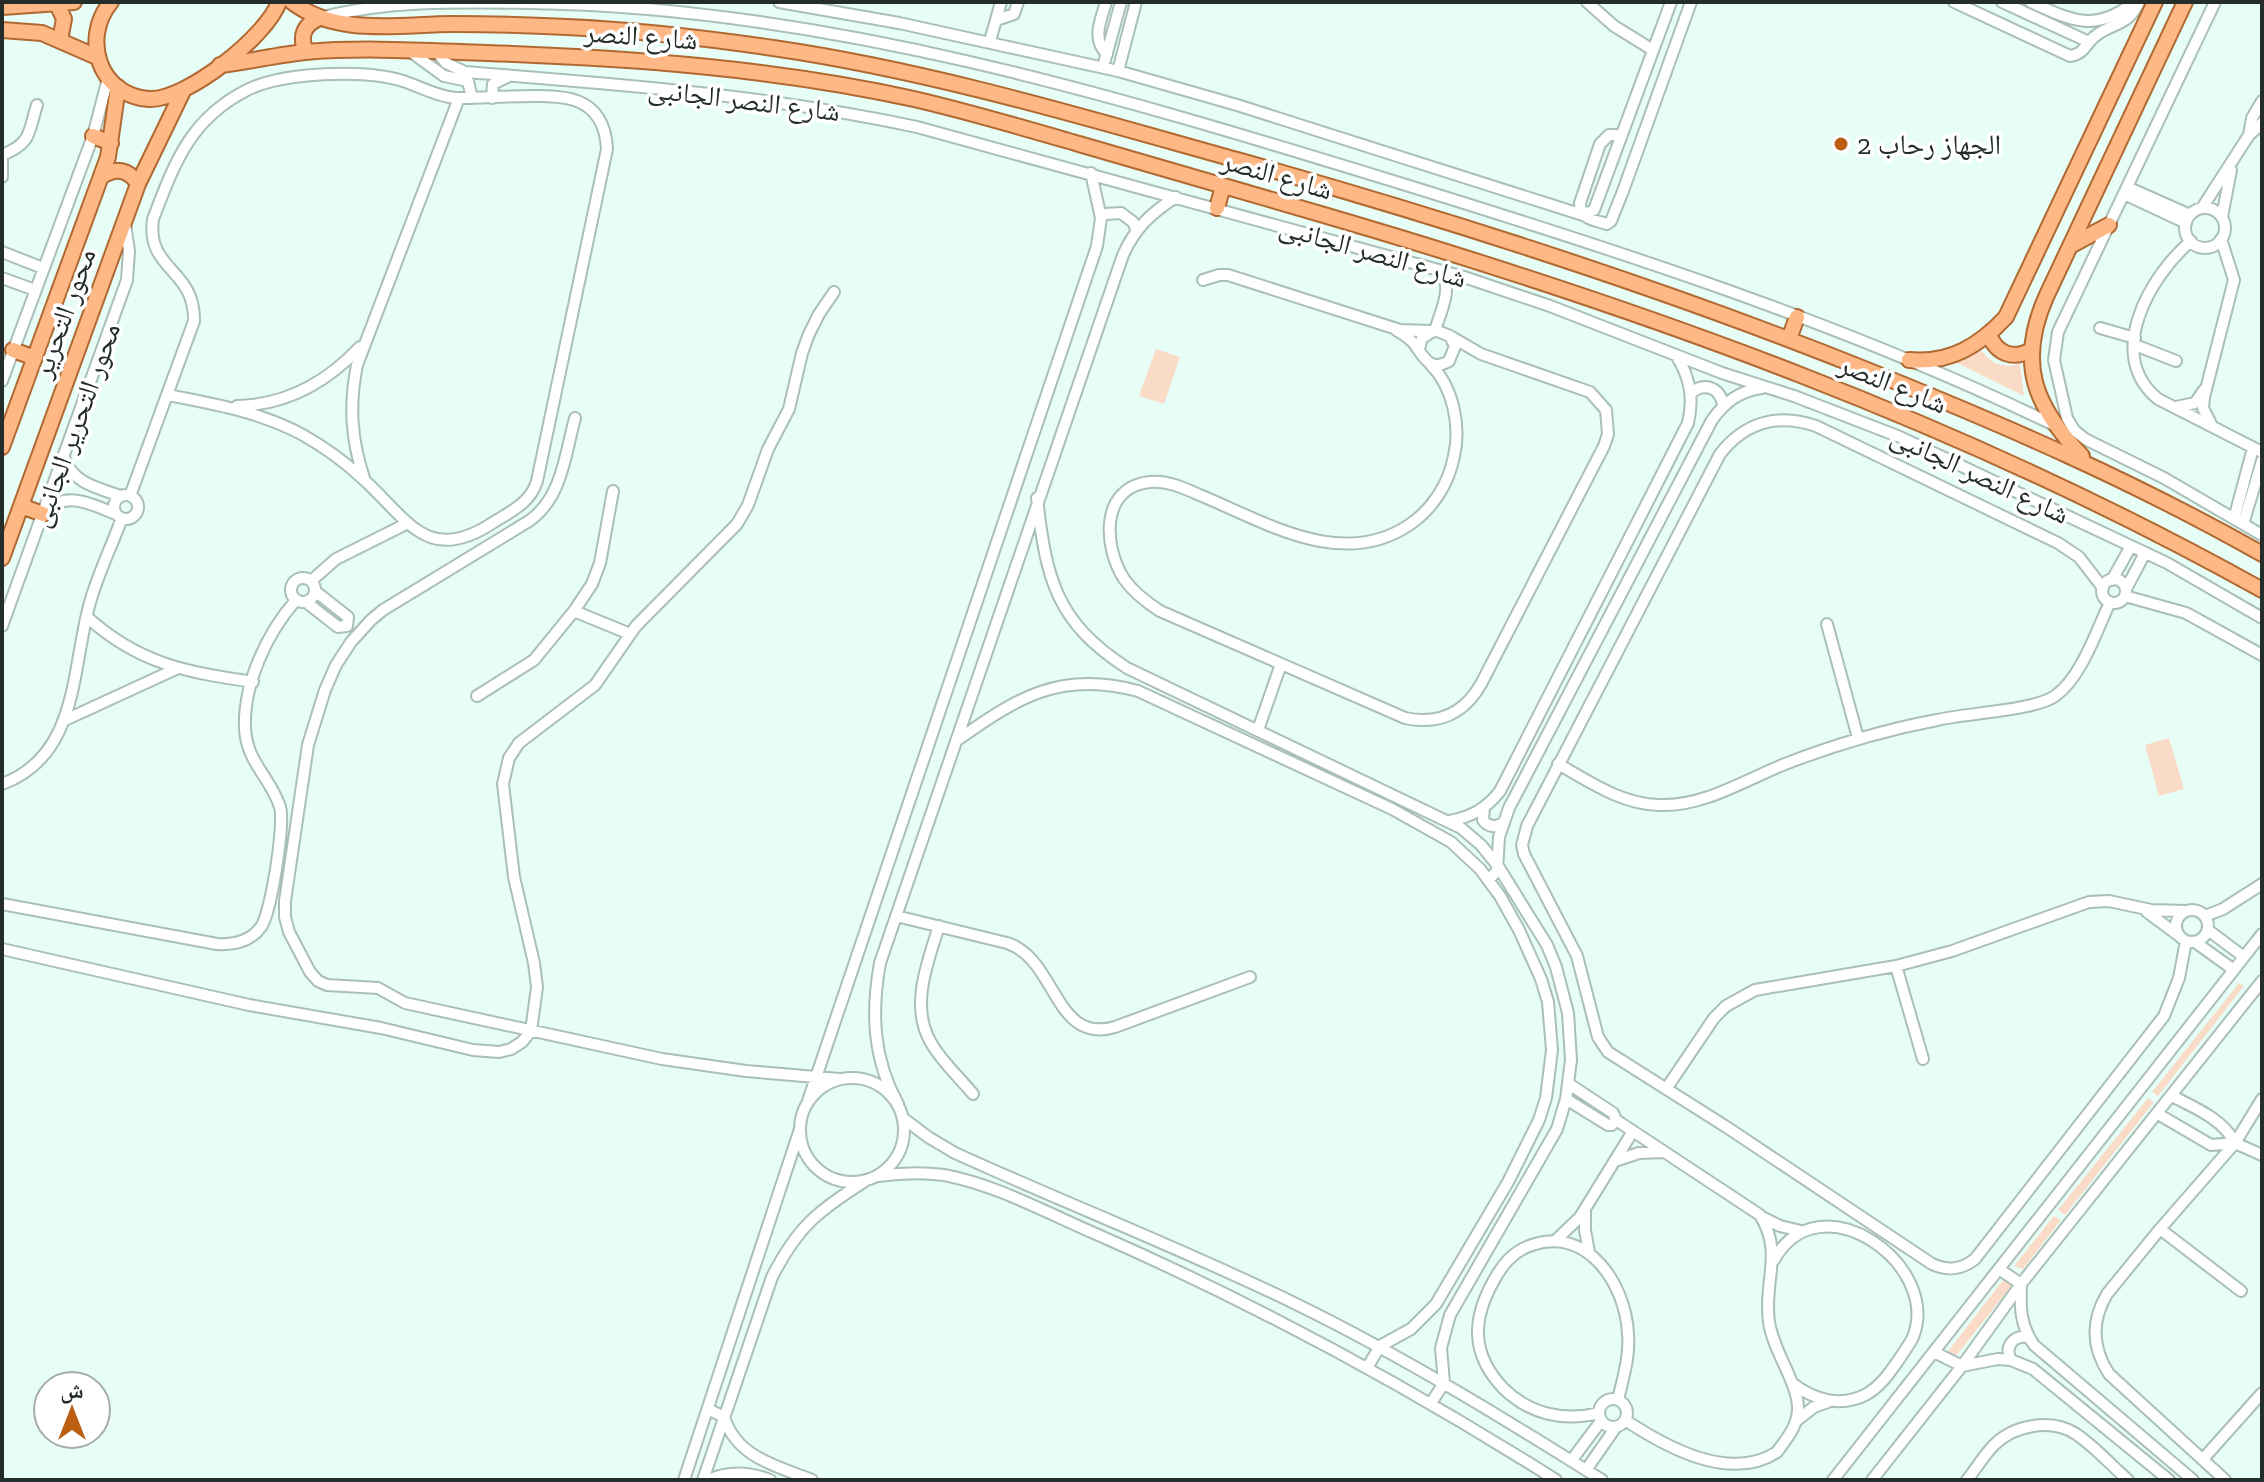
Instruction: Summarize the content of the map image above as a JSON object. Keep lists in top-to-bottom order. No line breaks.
{"streets":{"main road":["شارع النصر","محور التحرير"],"street":["شارع النصر الجانبى","محور التحرير الجانبى"]},"crossings":[["شارع النصر","شارع النصر الجانبى"],["محور التحرير","محور التحرير الجانبى"]],"places":["الجهاز رحاب 2"],"north":"top"}
